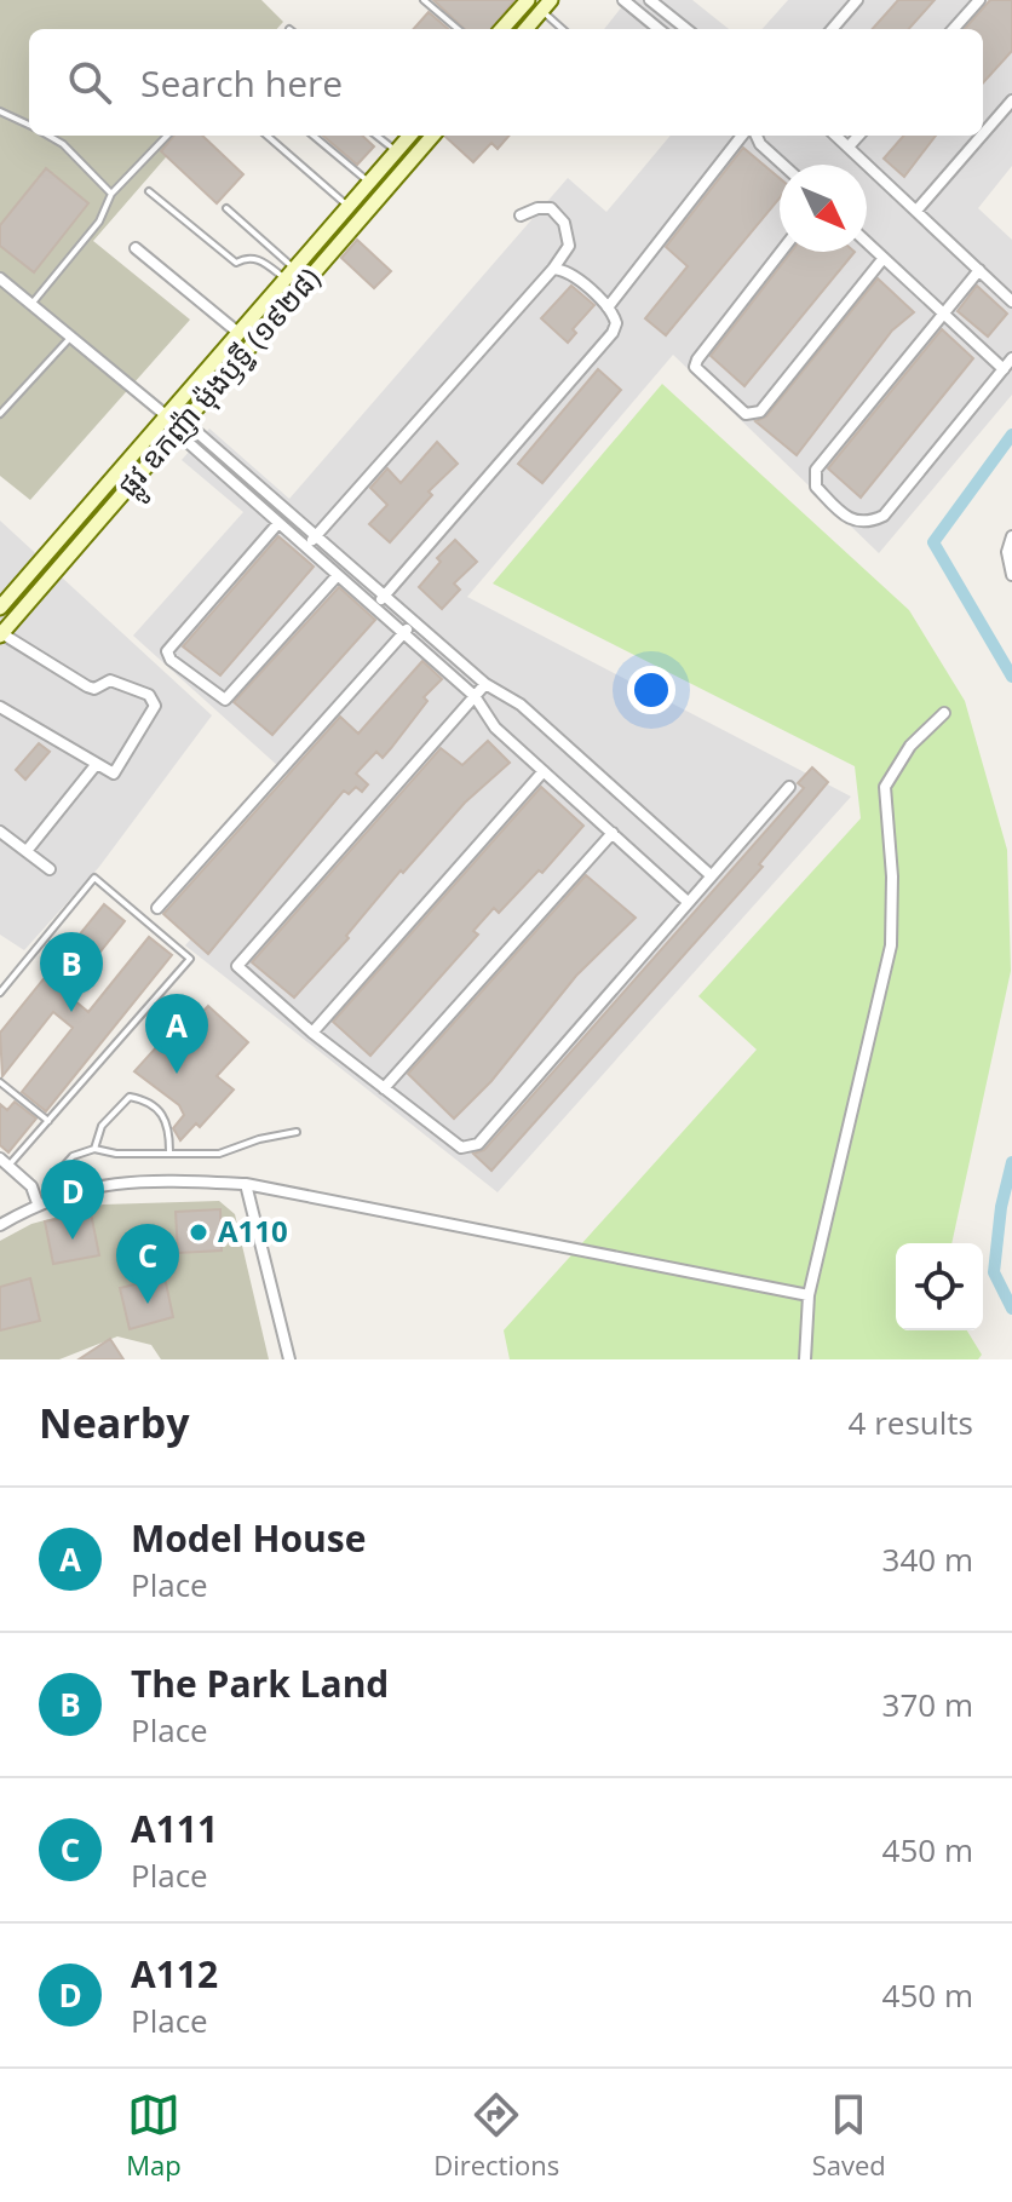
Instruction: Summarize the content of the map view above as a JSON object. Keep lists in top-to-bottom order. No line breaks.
{"streets":{"main road":["ផ្លូវ ឧកញ៉ា ម៉ុងឫទ្ធី (១៩២៨)"]},"places":["A110"],"north":"bottom right","page":{"search":"Search here","pins":["B","A","D","C"],"heading":["Nearby","4 results"],"list":[{"mark":"A","name":"Model House","note":"Place","value":"340 m"},{"mark":"B","name":"The Park Land","note":"Place","value":"370 m"},{"mark":"C","name":"A111","note":"Place","value":"450 m"},{"mark":"D","name":"A112","note":"Place","value":"450 m"}],"nav":["Map","Directions","Saved"]}}
